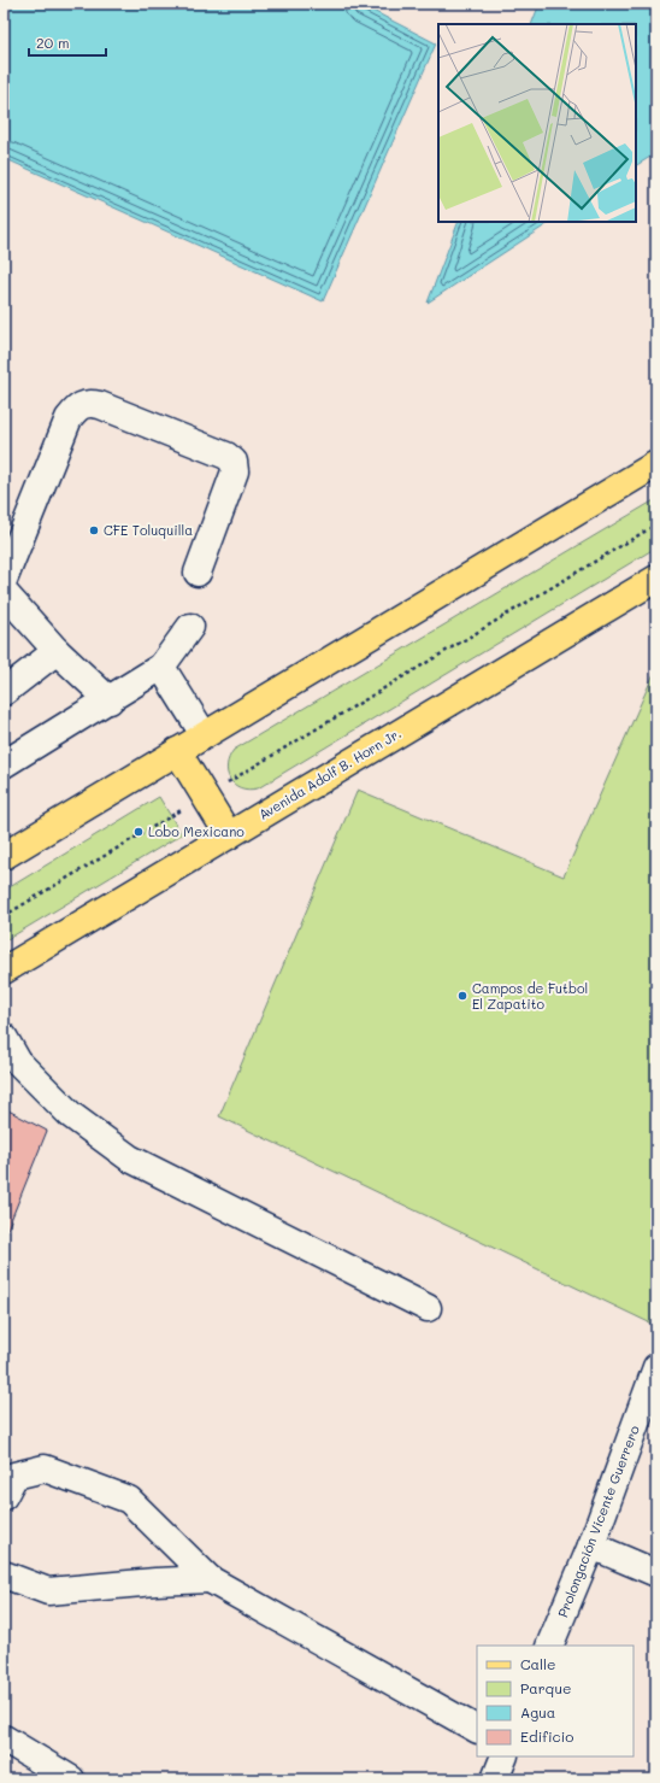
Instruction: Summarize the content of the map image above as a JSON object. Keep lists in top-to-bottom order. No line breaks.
{"streets":{"main road":["Avenida Adolf B. Horn Jr."],"street":["Prolongación Vicente Guerrero"]},"places":["CFE Toluquilla","Lobo Mexicano","Campos de Futbol El Zapatito"],"legend":["Calle","Parque","Agua","Edificio"],"scale_bar":"20 m"}
